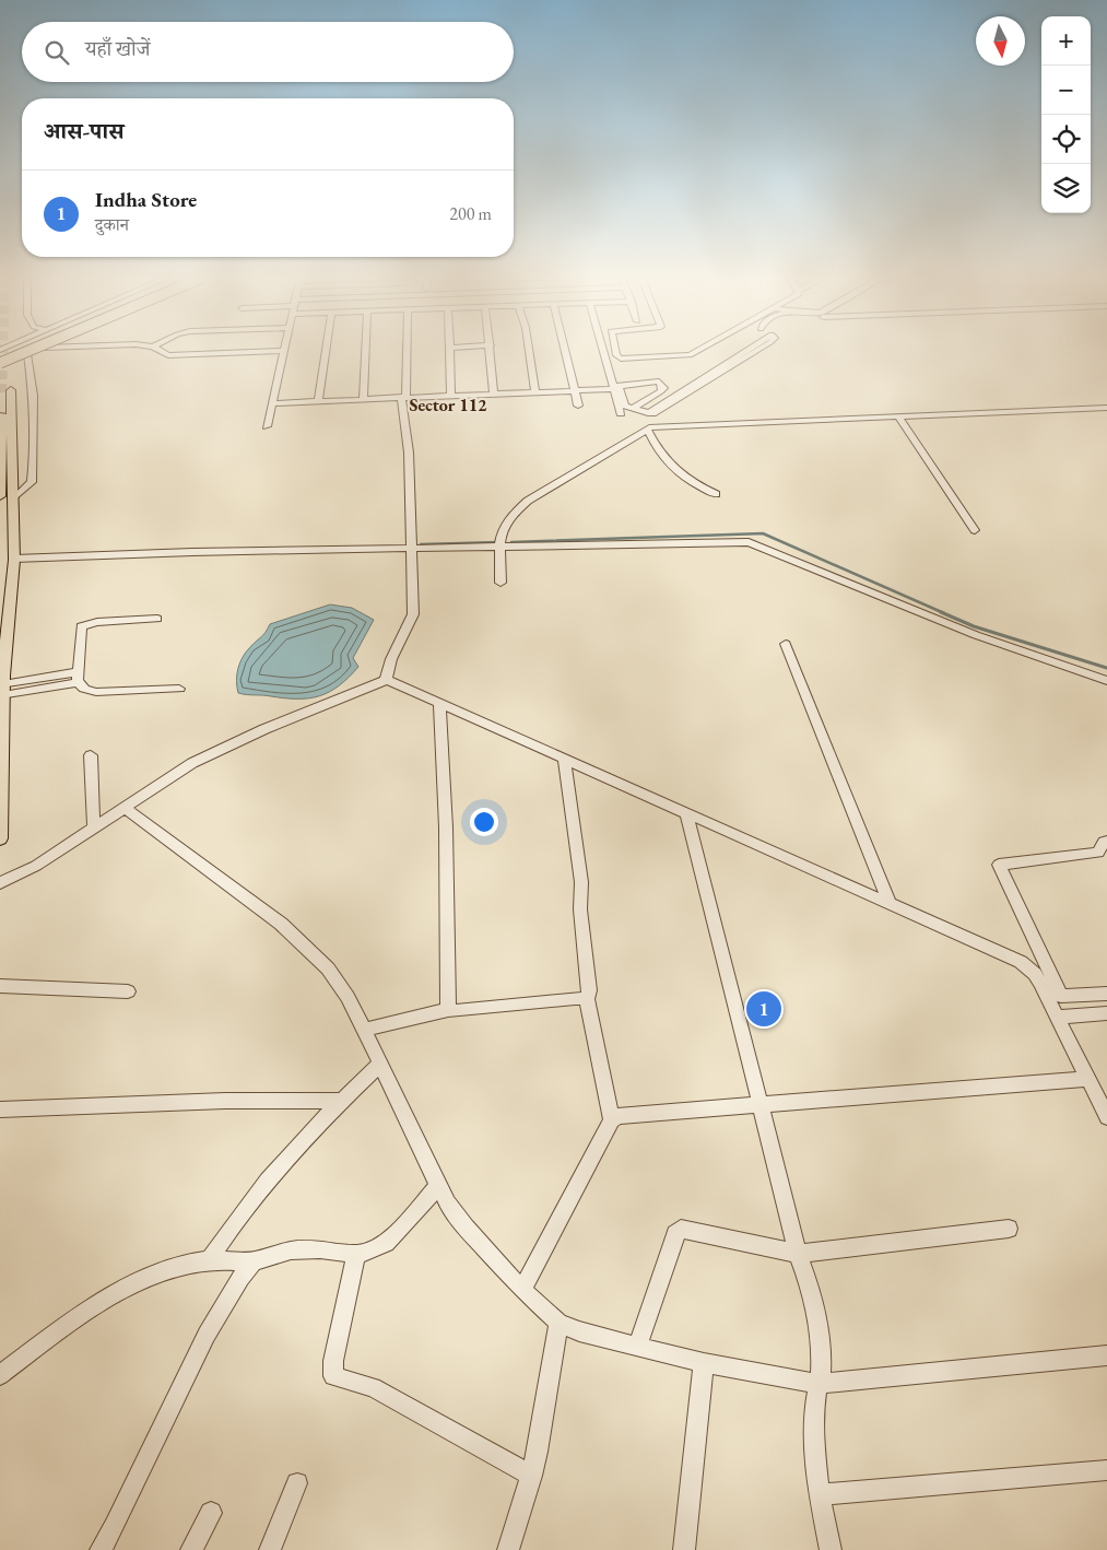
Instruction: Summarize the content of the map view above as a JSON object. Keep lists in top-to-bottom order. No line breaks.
{"districts":["Sector 112"],"north":"bottom","page":{"map_buttons":["+","−"],"search":"यहाँ खोजें","heading":"आस-पास","list":[{"mark":"1","name":"Indha Store","note":"दुकान","value":"200 m"}],"pins":"1"}}
